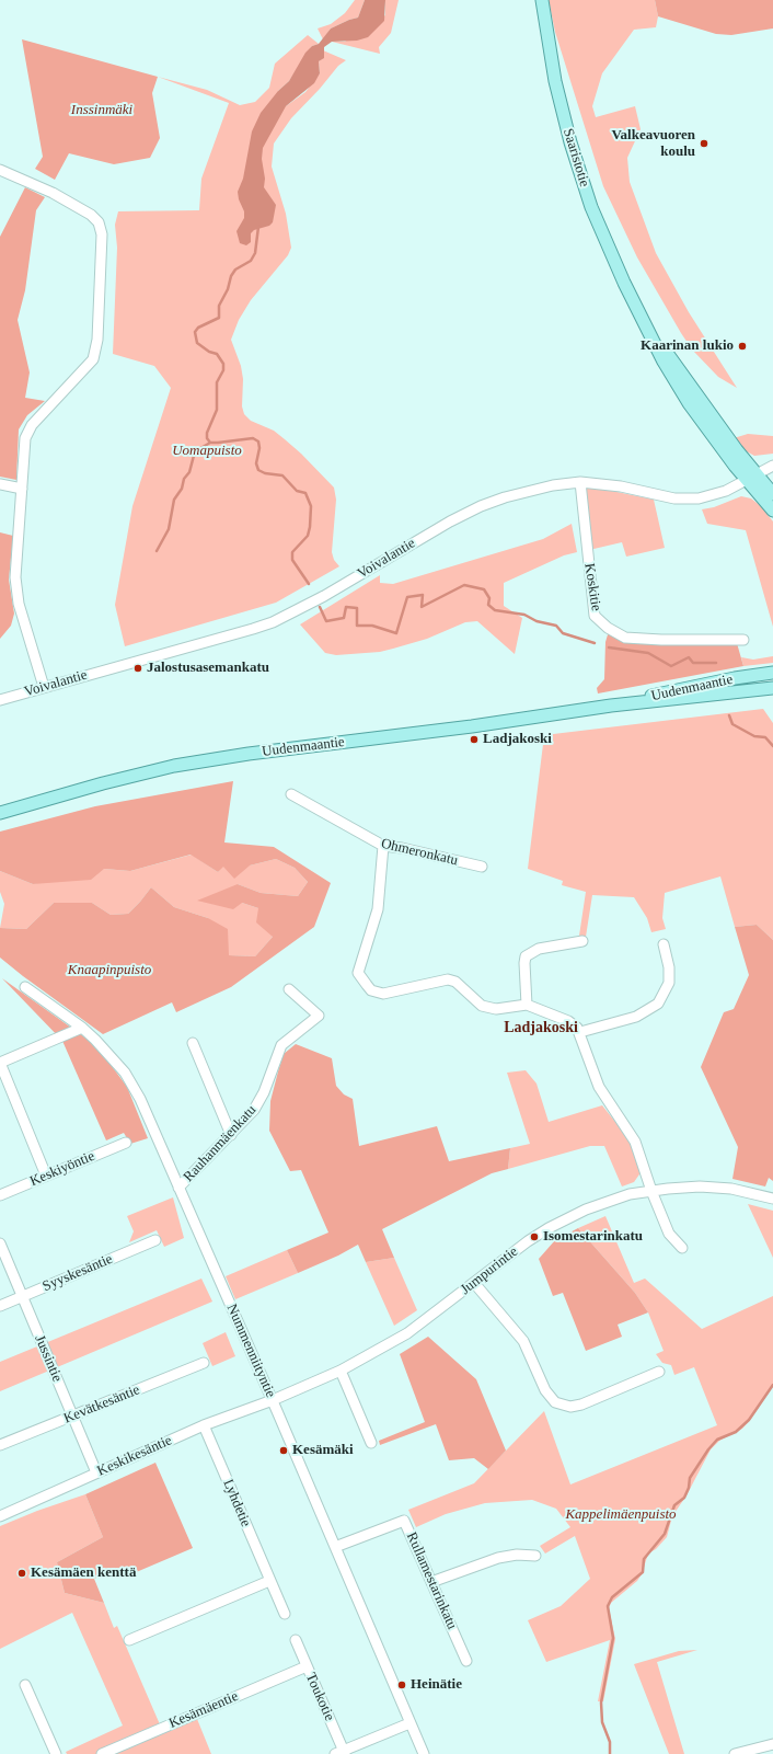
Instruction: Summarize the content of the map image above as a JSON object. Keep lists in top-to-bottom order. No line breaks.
{"streets":{"main road":["Saaristotie","Uudenmaantie"],"street":["Voivalantie","Koskitie","Ohmeronkatu","Rauhanmäenkatu","Keskiyöntie","Jumpurintie","Syyskesäntie","Nummenniityntie","Jussintie","Kevätkesäntie","Keskikesäntie","Lyhdetie","Rullamestarinkatu","Toukotie","Kesämäentie"]},"crossings":[["Saaristotie","Voivalantie"],["Voivalantie","Koskitie"],["Rauhanmäenkatu","Nummenniityntie"],["Jumpurintie","Nummenniityntie"],["Jumpurintie","Keskikesäntie"],["Syyskesäntie","Jussintie"],["Nummenniityntie","Keskikesäntie"],["Nummenniityntie","Rullamestarinkatu"],["Jussintie","Kevätkesäntie"],["Jussintie","Keskikesäntie"],["Keskikesäntie","Lyhdetie"],["Toukotie","Kesämäentie"]],"districts":["Ladjakoski"],"parks":["Inssinmäki","Uomapuisto","Knaapinpuisto","Kappelimäenpuisto"],"places":["Valkeavuoren koulu","Kaarinan lukio","Jalostusasemankatu","Ladjakoski","Isomestarinkatu","Kesämäki","Kesämäen kenttä","Heinätie"]}
